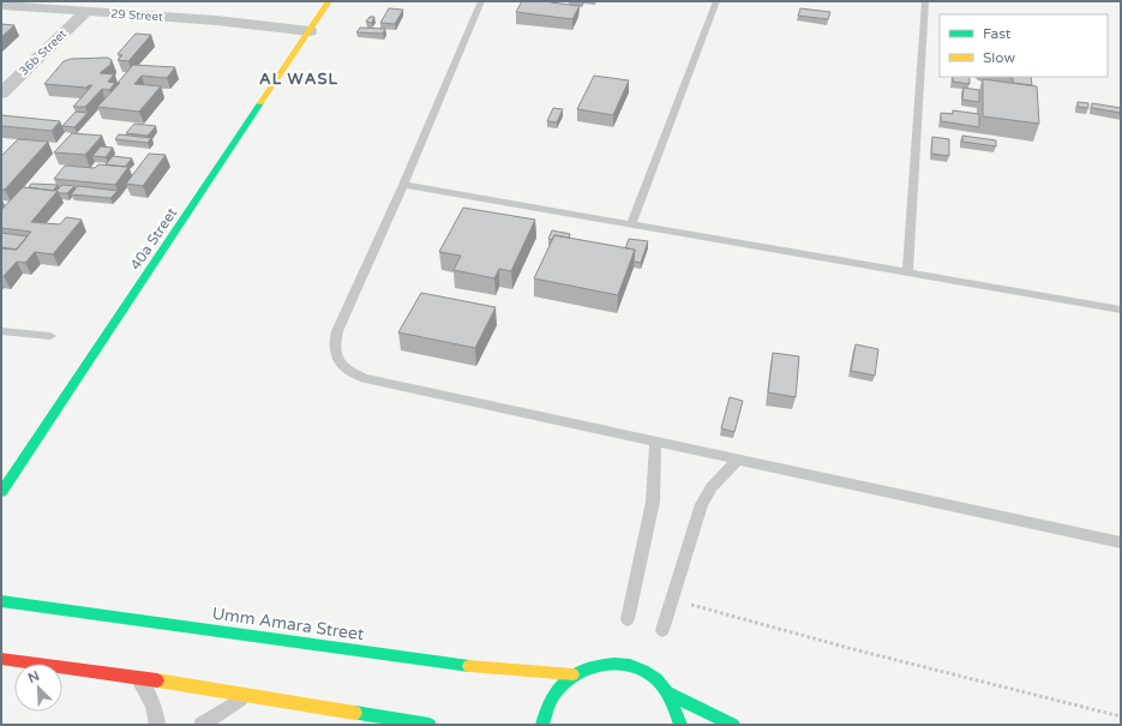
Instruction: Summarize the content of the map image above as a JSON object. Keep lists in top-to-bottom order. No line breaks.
{"streets":{"street":["29 Street","36b Street","40a Street","Umm Amara Street"]},"crossings":[["29 Street","36b Street"],["29 Street","40a Street"]],"districts":["AL WASL"],"legend":["Fast","Slow"],"north":"top left"}
